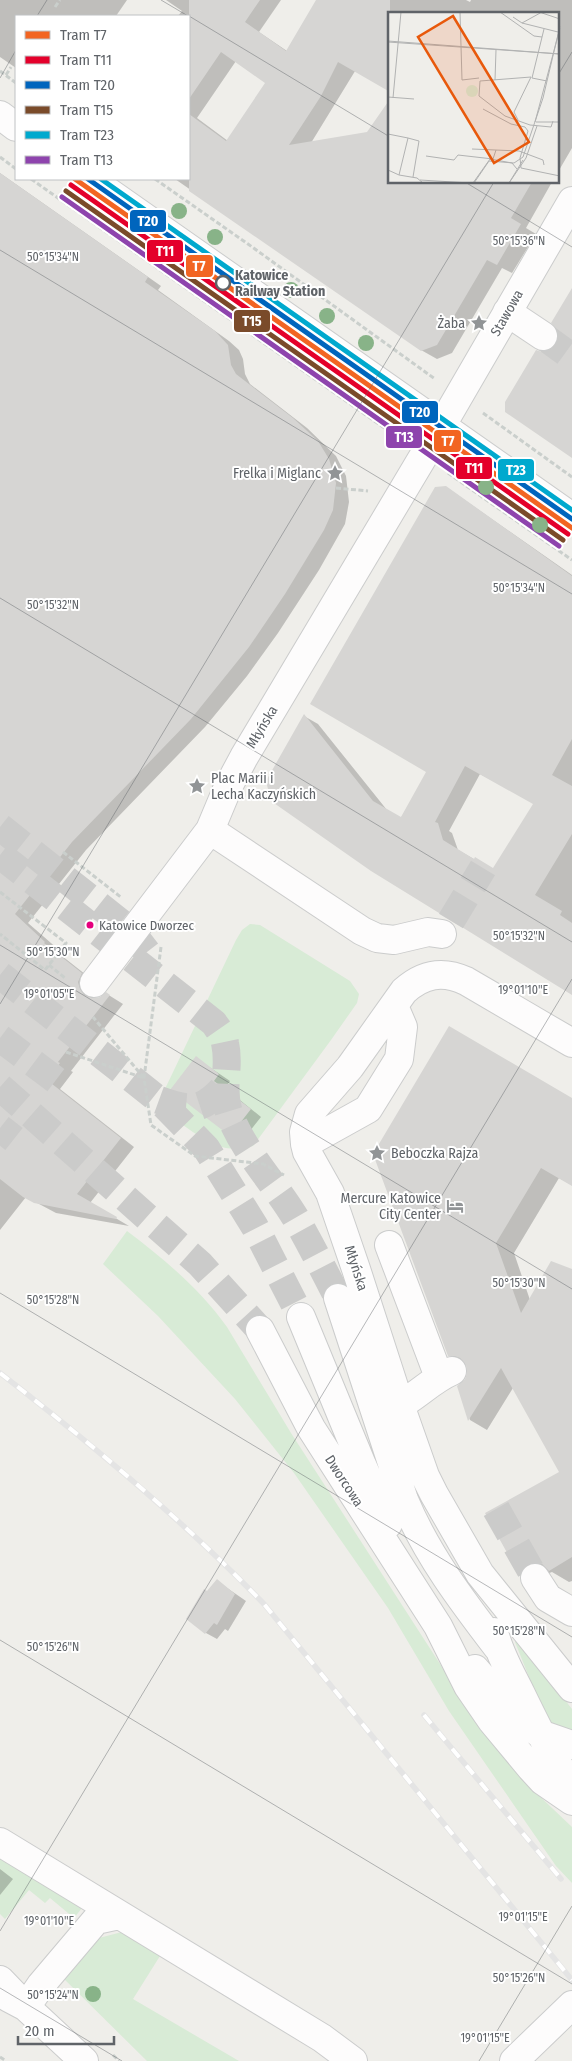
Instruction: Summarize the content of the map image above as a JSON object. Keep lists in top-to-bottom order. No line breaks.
{"streets":{"street":["Stawowa","Młyńska","Dworcowa"]},"crossings":[["Stawowa","Młyńska"],["Młyńska","Dworcowa"]],"places":{"other":["Katowice Railway Station","Katowice Dworzec"],"place":["Żaba","Frelka i Miglanc","Plac Marii i Lecha Kaczyńskich","Beboczka Rajza"],"hotel":["Mercure Katowice City Center"]},"lines":["tram line T7","tram line T20","tram line T23","tram line T11","tram line T15","tram line T13"],"legend":["Tram T7","Tram T11","Tram T20","Tram T15","Tram T23","Tram T13"],"scale_bar":"20 m","coordinates":["50°15'36\"N","50°15'34\"N","50°15'32\"N","50°15'30\"N","19°01'10\"E","19°01'05\"E","50°15'28\"N","50°15'26\"N","19°01'15\"E","50°15'24\"N"]}
